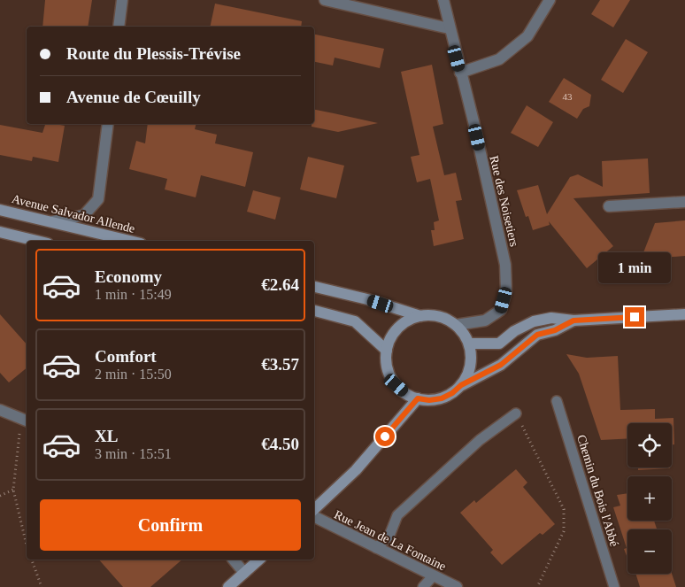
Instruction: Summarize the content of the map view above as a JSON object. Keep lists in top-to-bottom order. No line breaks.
{"streets":{"main road":["Avenue Salvador Allende"],"street":["Rue des Noisetiers","Rue Jean de La Fontaine"],"lane":["Chemin du Bois l'Abbé"]},"house_numbers":["43"],"page":{"banner":["Route du Plessis-Trévise","Avenue de Cœuilly"],"list":[{"name":"Economy","note":"1 min · 15:49","value":"€2.64"},{"name":"Comfort","note":"2 min · 15:50","value":"€3.57"},{"name":"XL","note":"3 min · 15:51","value":"€4.50"}],"bubble":"1 min","map_buttons":["+","−"],"buttons":"Confirm"}}
